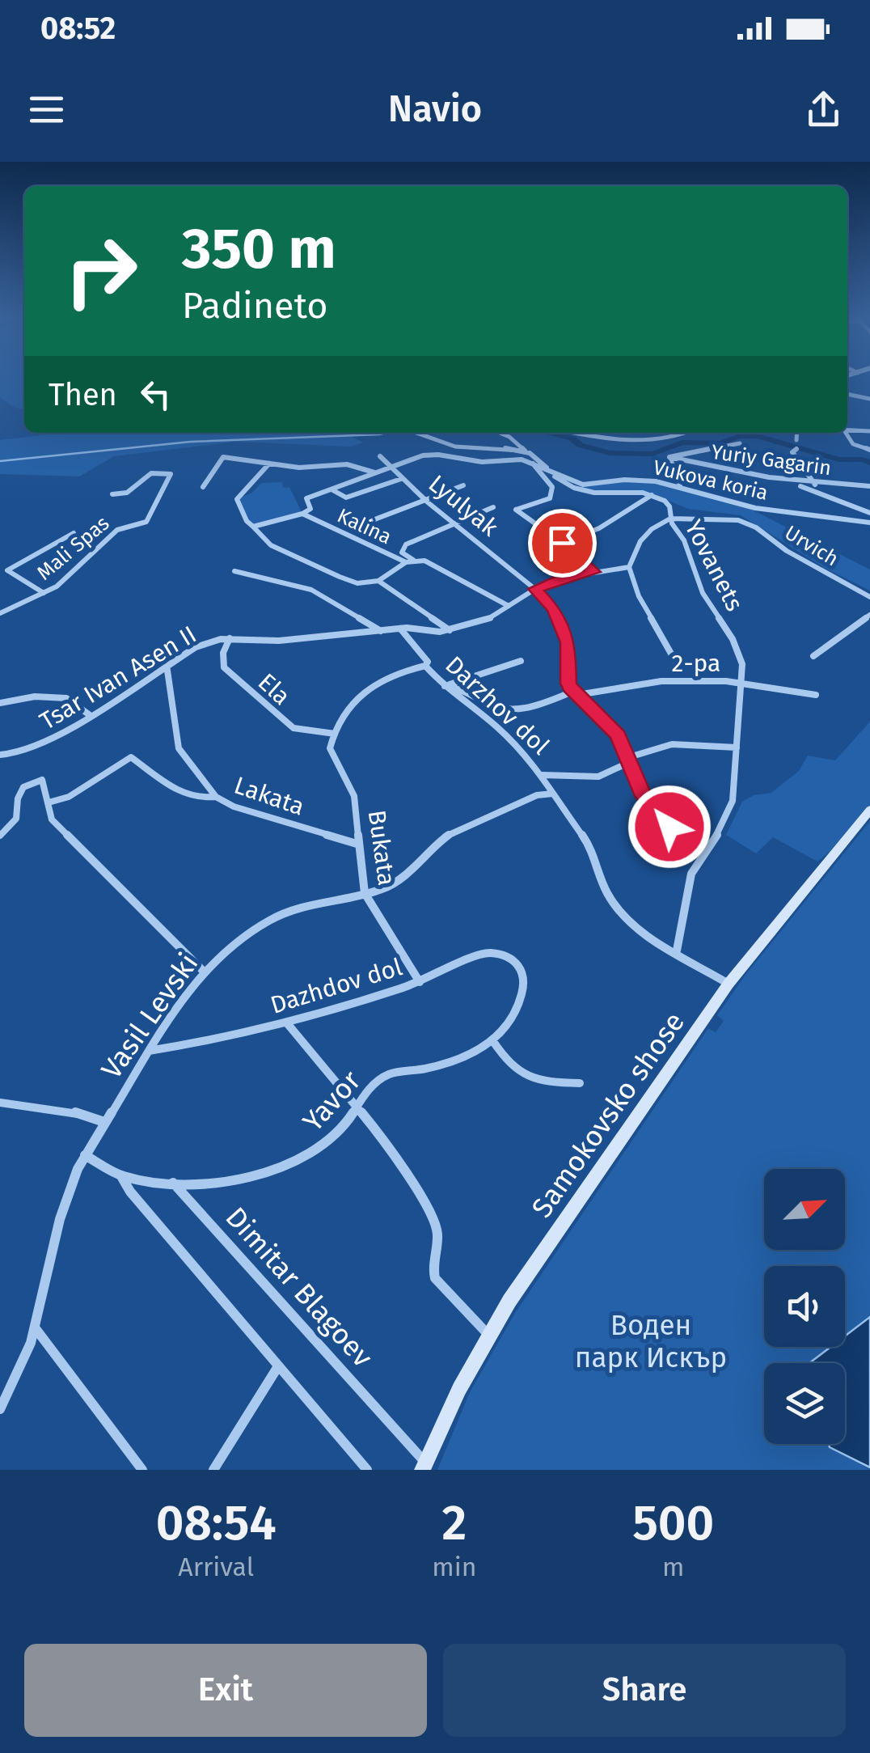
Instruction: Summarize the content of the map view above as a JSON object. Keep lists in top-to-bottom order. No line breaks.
{"streets":{"main road":["Samokovsko shose"],"street":["Yuriy Gagarin","Vukova koria","Lyulyak","Kalina","Urvich","Mali Spas","Yovanets","2-ра","Tsar Ivan Asen II","Ela","Darzhov dol","Lakata","Bukata","Dazhdov dol","Vasil Levski","Yavor","Dimitar Blagoev"]},"crossings":[["Lyulyak","2-ра"],["Yovanets","2-ра"],["Yovanets","Darzhov dol"],["2-ра","Darzhov dol"],["Tsar Ivan Asen II","Ela"],["Tsar Ivan Asen II","Darzhov dol"],["Tsar Ivan Asen II","Lakata"],["Ela","Bukata"],["Darzhov dol","Vasil Levski"],["Darzhov dol","Samokovsko shose"],["Lakata","Bukata"],["Bukata","Dazhdov dol"],["Bukata","Vasil Levski"],["Dazhdov dol","Vasil Levski"],["Dazhdov dol","Yavor"],["Yavor","Dimitar Blagoev"],["Samokovsko shose","Dimitar Blagoev"]],"parks":["Воден парк Искър"],"north":"top right","page":{"status":"08:52","header":"Navio","turn":["350 m","Padineto"],"then":"Then","eta":["08:54","Arrival","2","min","500","m"],"buttons":["Exit","Share"]}}
